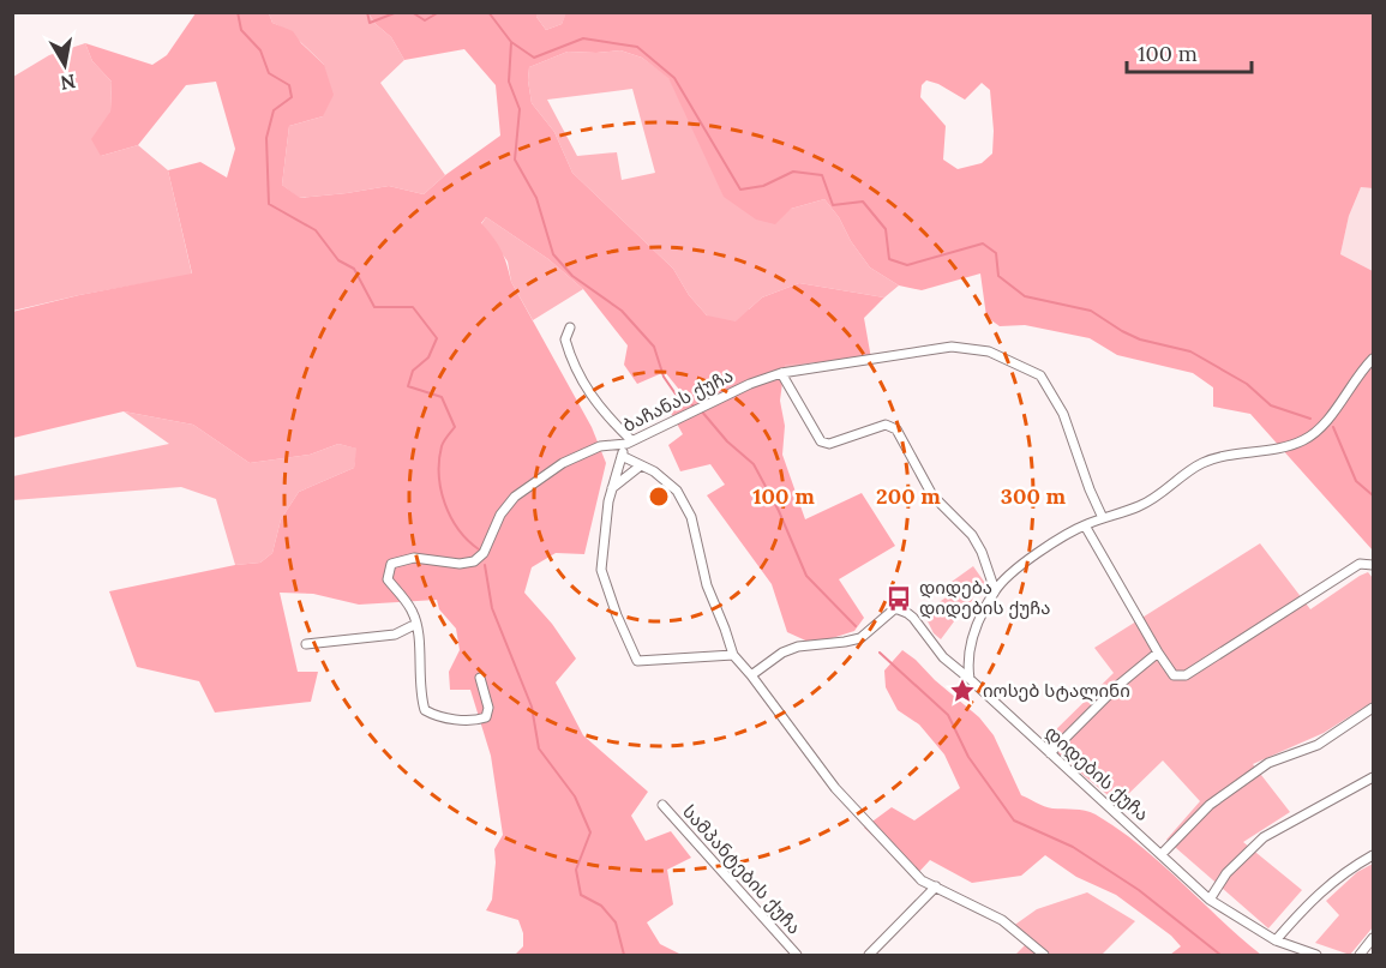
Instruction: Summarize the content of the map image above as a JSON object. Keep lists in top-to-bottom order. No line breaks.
{"streets":{"street":["ბაჩანას ქუჩა","დიდების ქუჩა","სამპანტების ქუჩა"]},"places":{"bus stop":["დიდება დიდების ქუჩა"],"place":["იოსებ სტალინი"]},"scale_bar":"100 m","north":"bottom","rings":["100 m","200 m","300 m"]}
